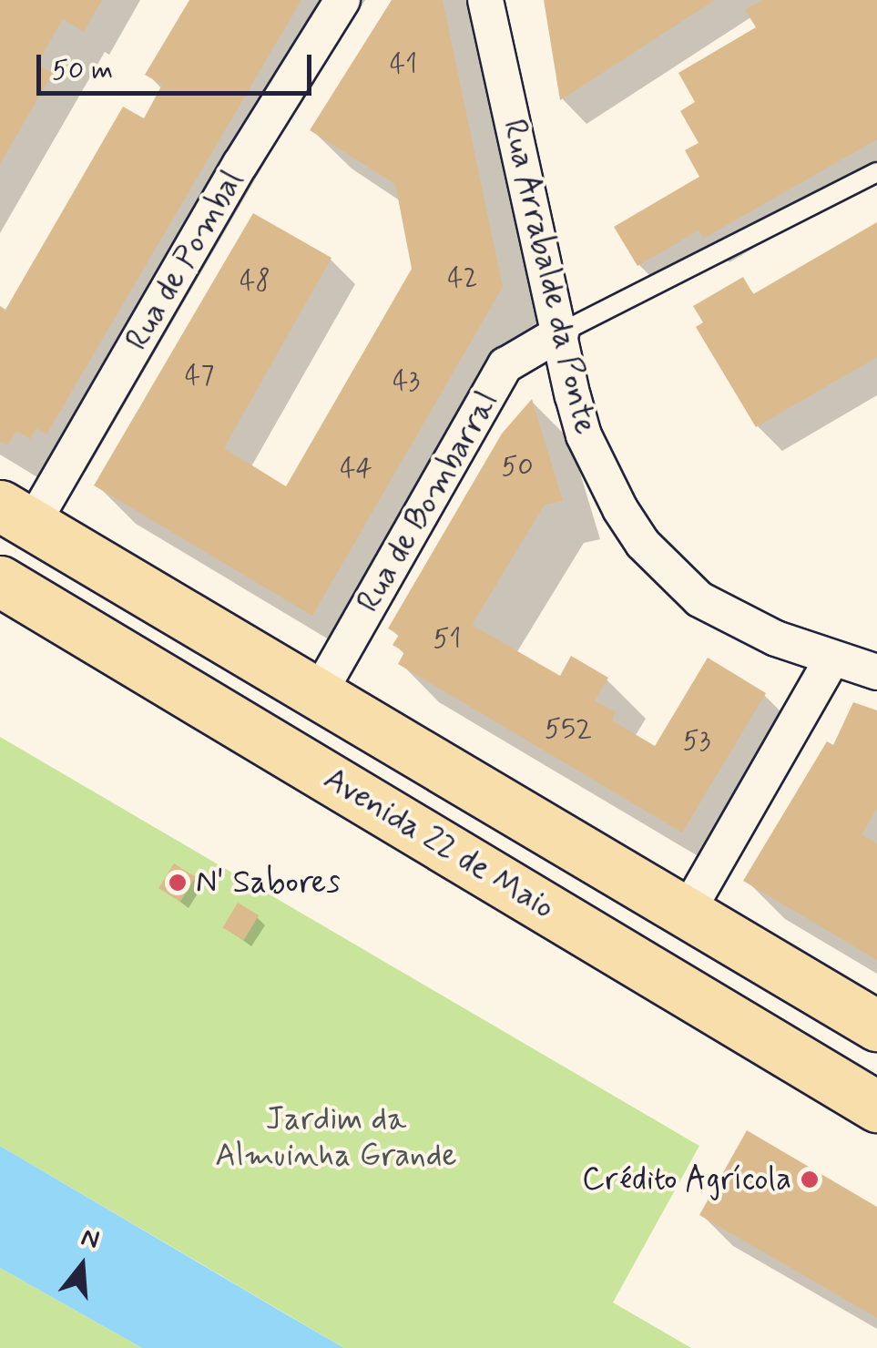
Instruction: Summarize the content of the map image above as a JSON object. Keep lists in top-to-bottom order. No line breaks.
{"streets":{"main road":["Avenida 22 de Maio"],"street":["Rua de Pombal","Rua Arrabalde da Ponte","Rua de Bombarral"]},"crossings":[["Rua de Pombal","Avenida 22 de Maio"],["Rua Arrabalde da Ponte","Rua de Bombarral"],["Rua de Bombarral","Avenida 22 de Maio"]],"parks":["Jardim da Almuinha Grande"],"places":["N' Sabores","Crédito Agrícola"],"house_numbers":["41","42","48","47","43","50","44","51","552","53"],"scale_bar":"50 m","north":"top"}
